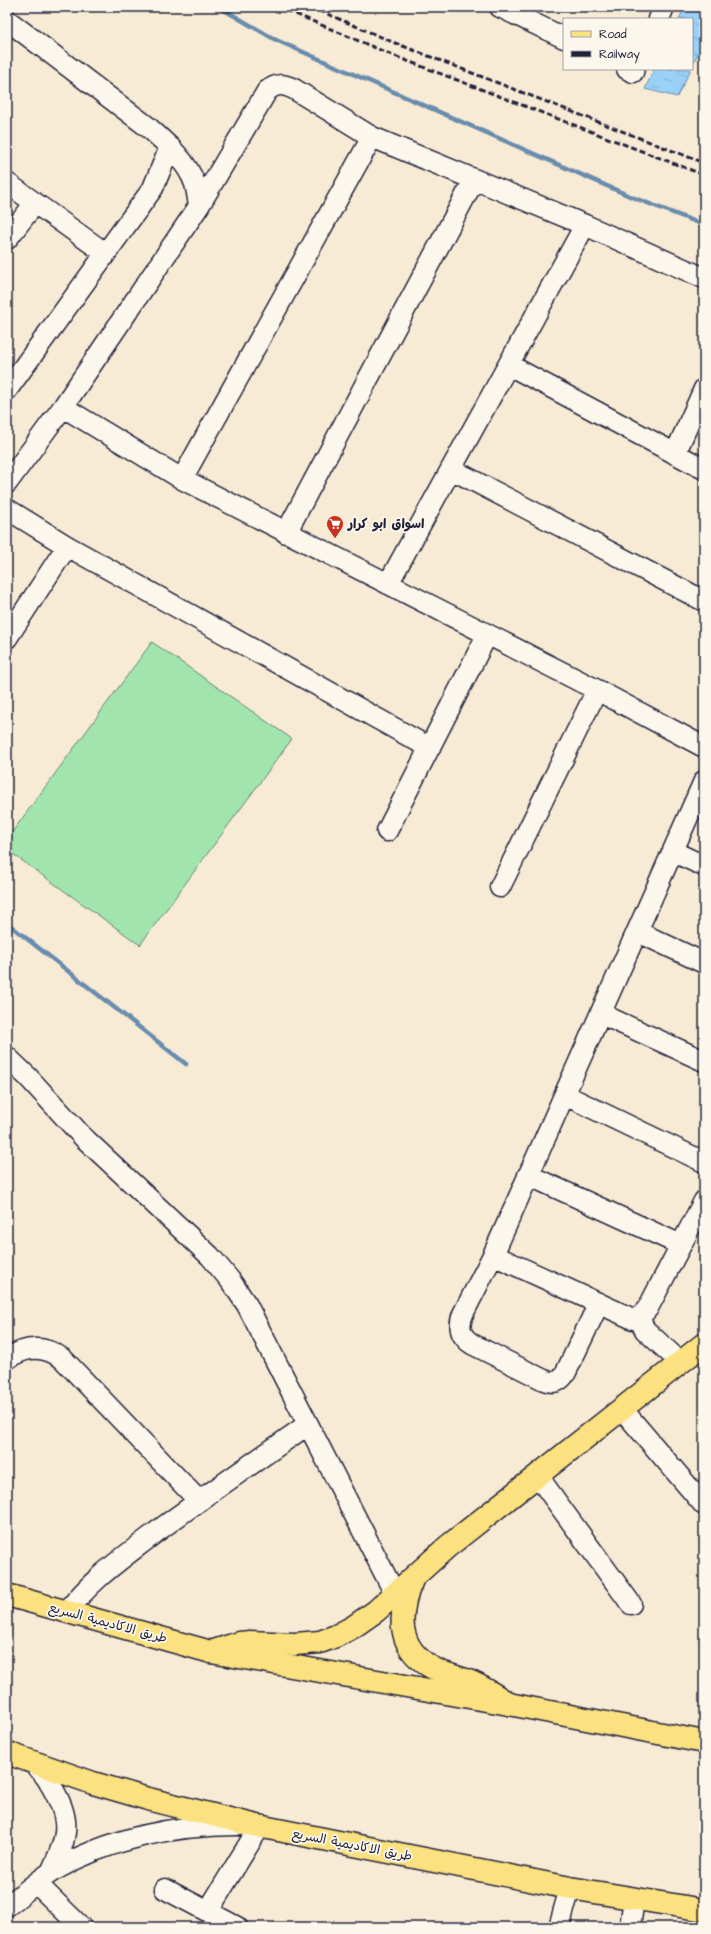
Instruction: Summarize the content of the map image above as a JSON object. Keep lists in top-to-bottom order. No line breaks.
{"streets":{"main road":["طريق الاكاديمية السريع"]},"places":{"supermarket":["اسواق ابو كرار"]},"legend":["Road","Railway"]}
